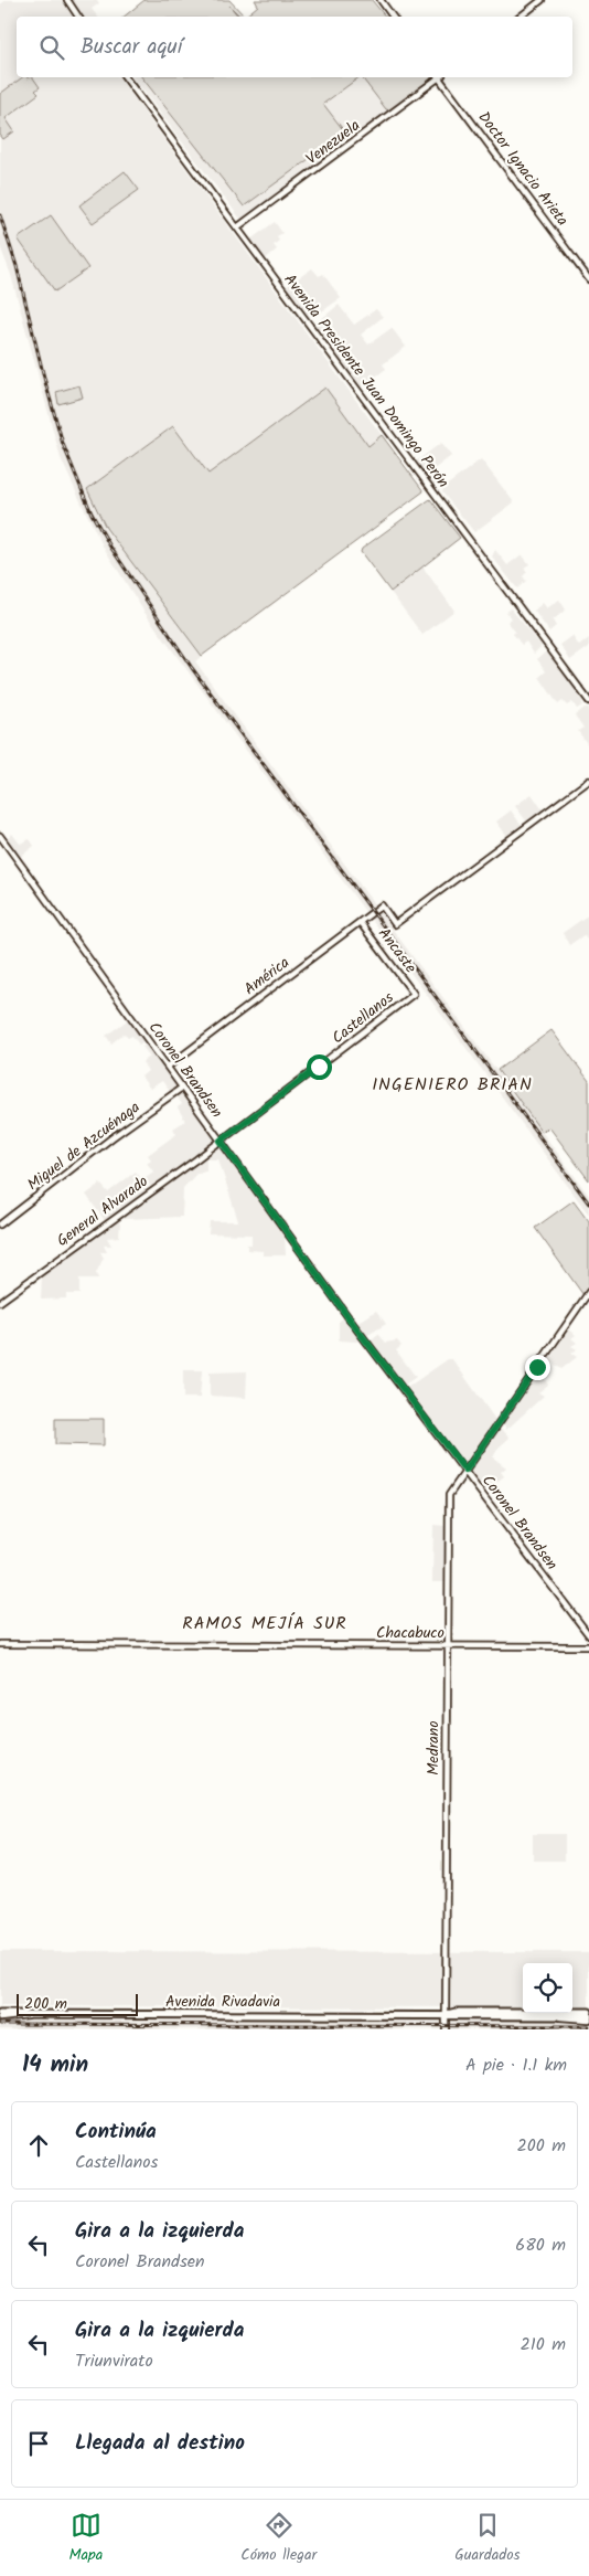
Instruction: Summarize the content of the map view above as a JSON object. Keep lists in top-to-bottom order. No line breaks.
{"streets":{"main road":["Avenida Rivadavia"],"street":["Venezuela","Doctor Ignacio Arieta","Avenida Presidente Juan Domingo Perón","Ancaste","América","Castellanos","Coronel Brandsen","Miguel de Azcuénaga","General Alvarado","Chacabuco","Medrano"]},"crossings":[["Venezuela","Avenida Presidente Juan Domingo Perón"],["Ancaste","América"],["Ancaste","Castellanos"],["América","Coronel Brandsen"],["Castellanos","Coronel Brandsen"],["Castellanos","General Alvarado"],["Coronel Brandsen","Miguel de Azcuénaga"],["Coronel Brandsen","General Alvarado"],["Coronel Brandsen","Medrano"],["Chacabuco","Medrano"],["Medrano","Avenida Rivadavia"]],"districts":["INGENIERO BRIAN","RAMOS MEJÍA SUR"],"scale_bar":"200 m","page":{"search":"Buscar aquí","scale":"200 m","heading":["14 min","A pie · 1.1 km"],"list":[["Continúa","Castellanos","200 m"],["Gira a la izquierda","Coronel Brandsen","680 m"],["Gira a la izquierda","Triunvirato","210 m"],"Llegada al destino"],"nav":["Mapa","Cómo llegar","Guardados"]}}
